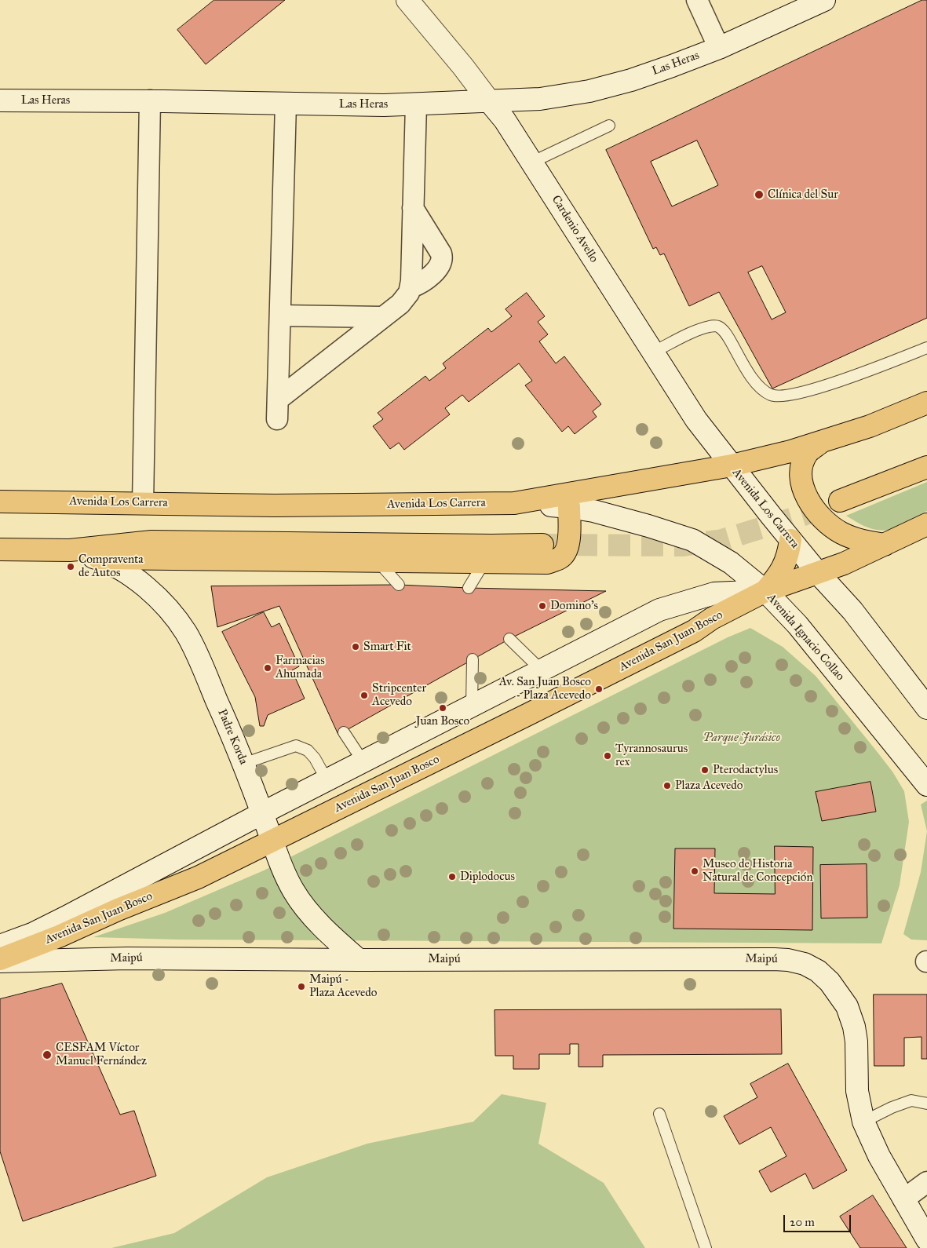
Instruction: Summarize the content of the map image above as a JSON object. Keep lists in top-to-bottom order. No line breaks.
{"streets":{"main road":["Las Heras","Cardenio Avello","Avenida Los Carrera","Avenida Ignacio Collao","Avenida San Juan Bosco","Padre Korda","Maipú"]},"crossings":[["Las Heras","Cardenio Avello"],["Cardenio Avello","Avenida Los Carrera"],["Avenida Los Carrera","Avenida Ignacio Collao"],["Avenida Los Carrera","Avenida San Juan Bosco"],["Avenida Ignacio Collao","Avenida San Juan Bosco"],["Avenida San Juan Bosco","Padre Korda"],["Avenida San Juan Bosco","Maipú"],["Padre Korda","Maipú"]],"parks":["Parque Jurásico"],"places":["Clínica del Sur","Compraventa de Autos","Domino's","Smart Fit","Farmacias Ahumada","Av. San Juan Bosco - Plaza Acevedo","Stripcenter Acevedo","Juan Bosco","Tyrannosaurus rex","Pterodactylus","Plaza Acevedo","Museo de Historia Natural de Concepción","Diplodocus","Maipú - Plaza Acevedo","CESFAM Víctor Manuel Fernández"],"scale_bar":"20 m"}
